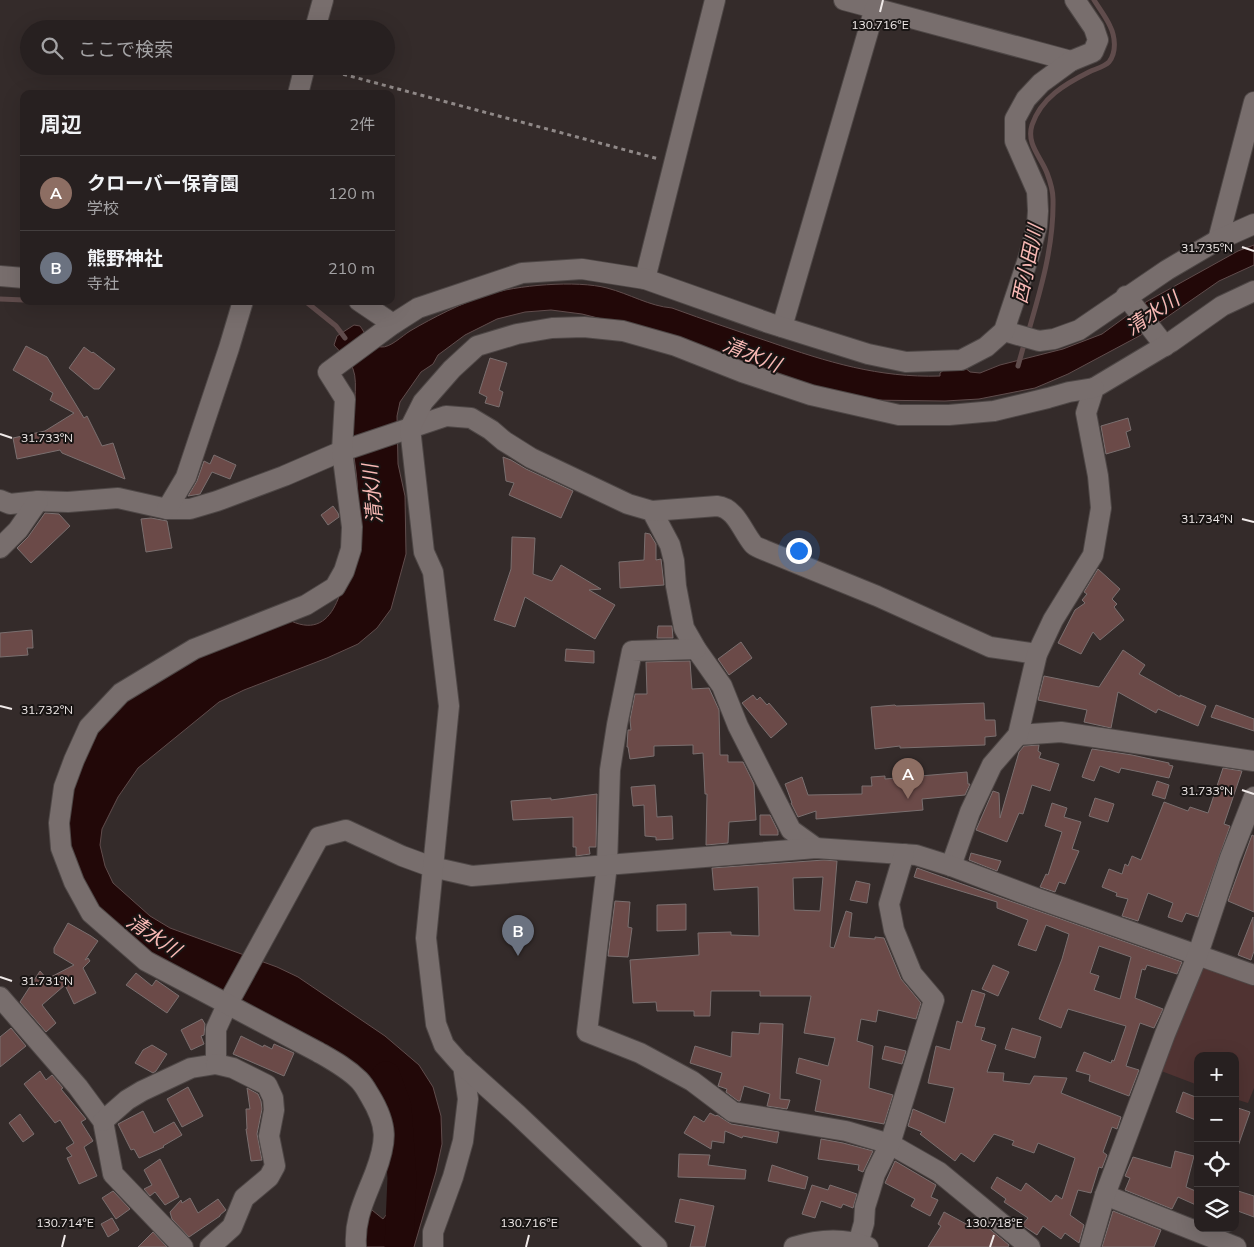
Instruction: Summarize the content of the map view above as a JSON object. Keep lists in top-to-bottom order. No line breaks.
{"water":["西小田川","清水川"],"page":{"search":"ここで検索","heading":["周辺","2件"],"list":[{"mark":"A","name":"クローバー保育園","note":"学校","value":"120 m"},{"mark":"B","name":"熊野神社","note":"寺社","value":"210 m"}],"pins":["A","B"],"map_buttons":["+","−"]},"coordinates":["130.716°E","31.735°N","31.733°N","31.734°N","31.732°N","31.731°N","130.714°E","130.718°E"]}
